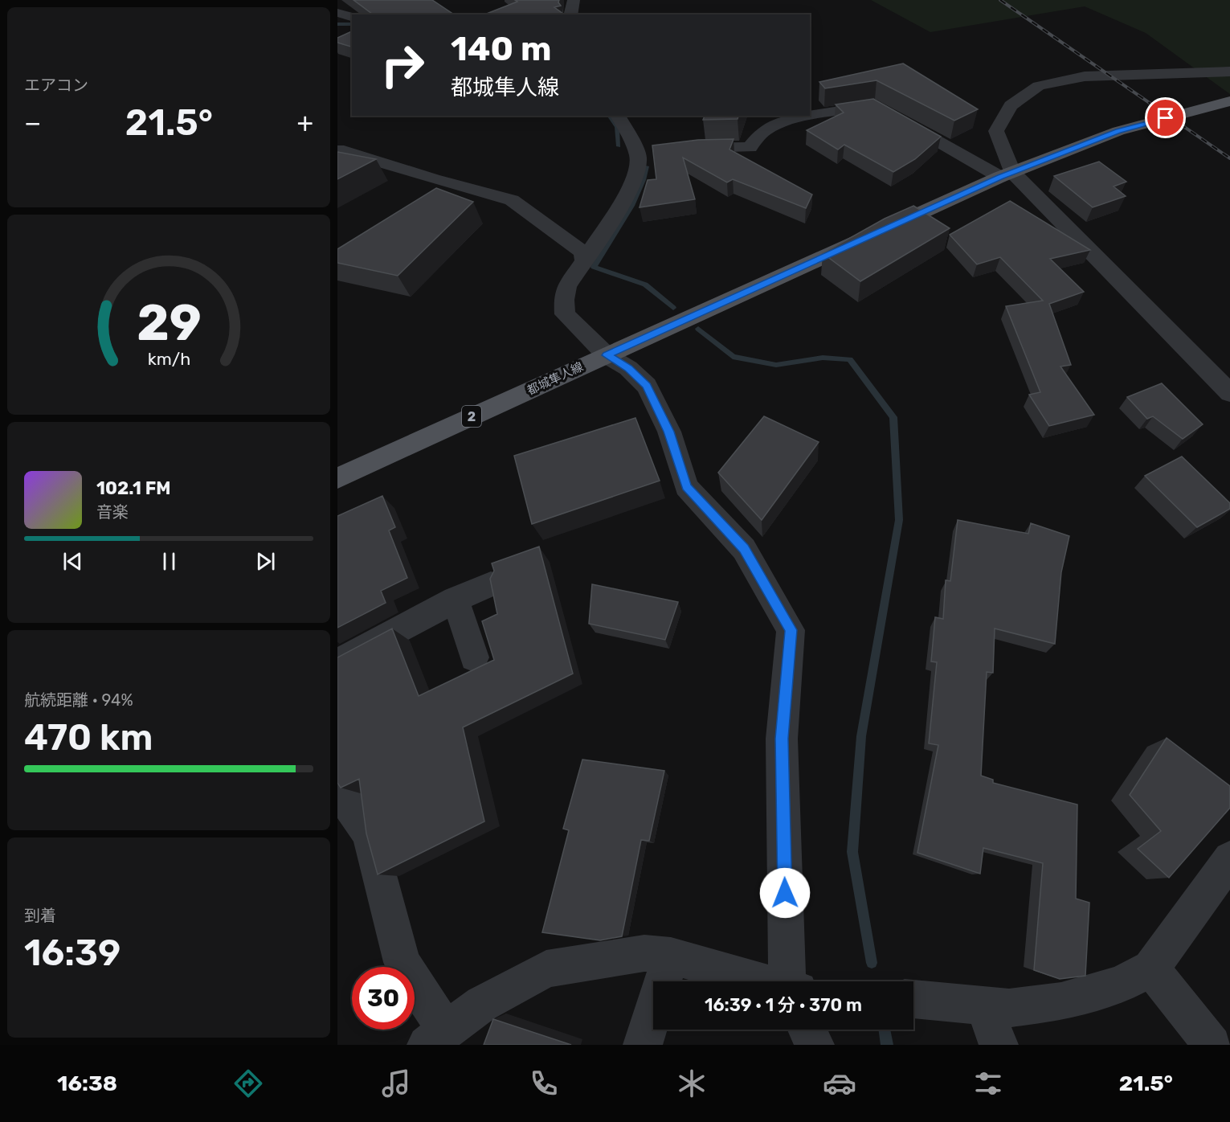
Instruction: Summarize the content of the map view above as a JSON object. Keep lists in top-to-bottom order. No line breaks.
{"streets":{"main road":["都城隼人線","2"]},"page":{"tile":["エアコン",["航続距離 · 94%","470 km"],["到着","16:39"]],"turn":["140 m","都城隼人線"],"heat":["−","21.5°","+"],"song":["102.1 FM","音楽"],"limit":"30","trip":"16:39 · 1 分 · 370 m","tabs":["16:38","21.5°"],"gauge":["29","km/h"]}}
